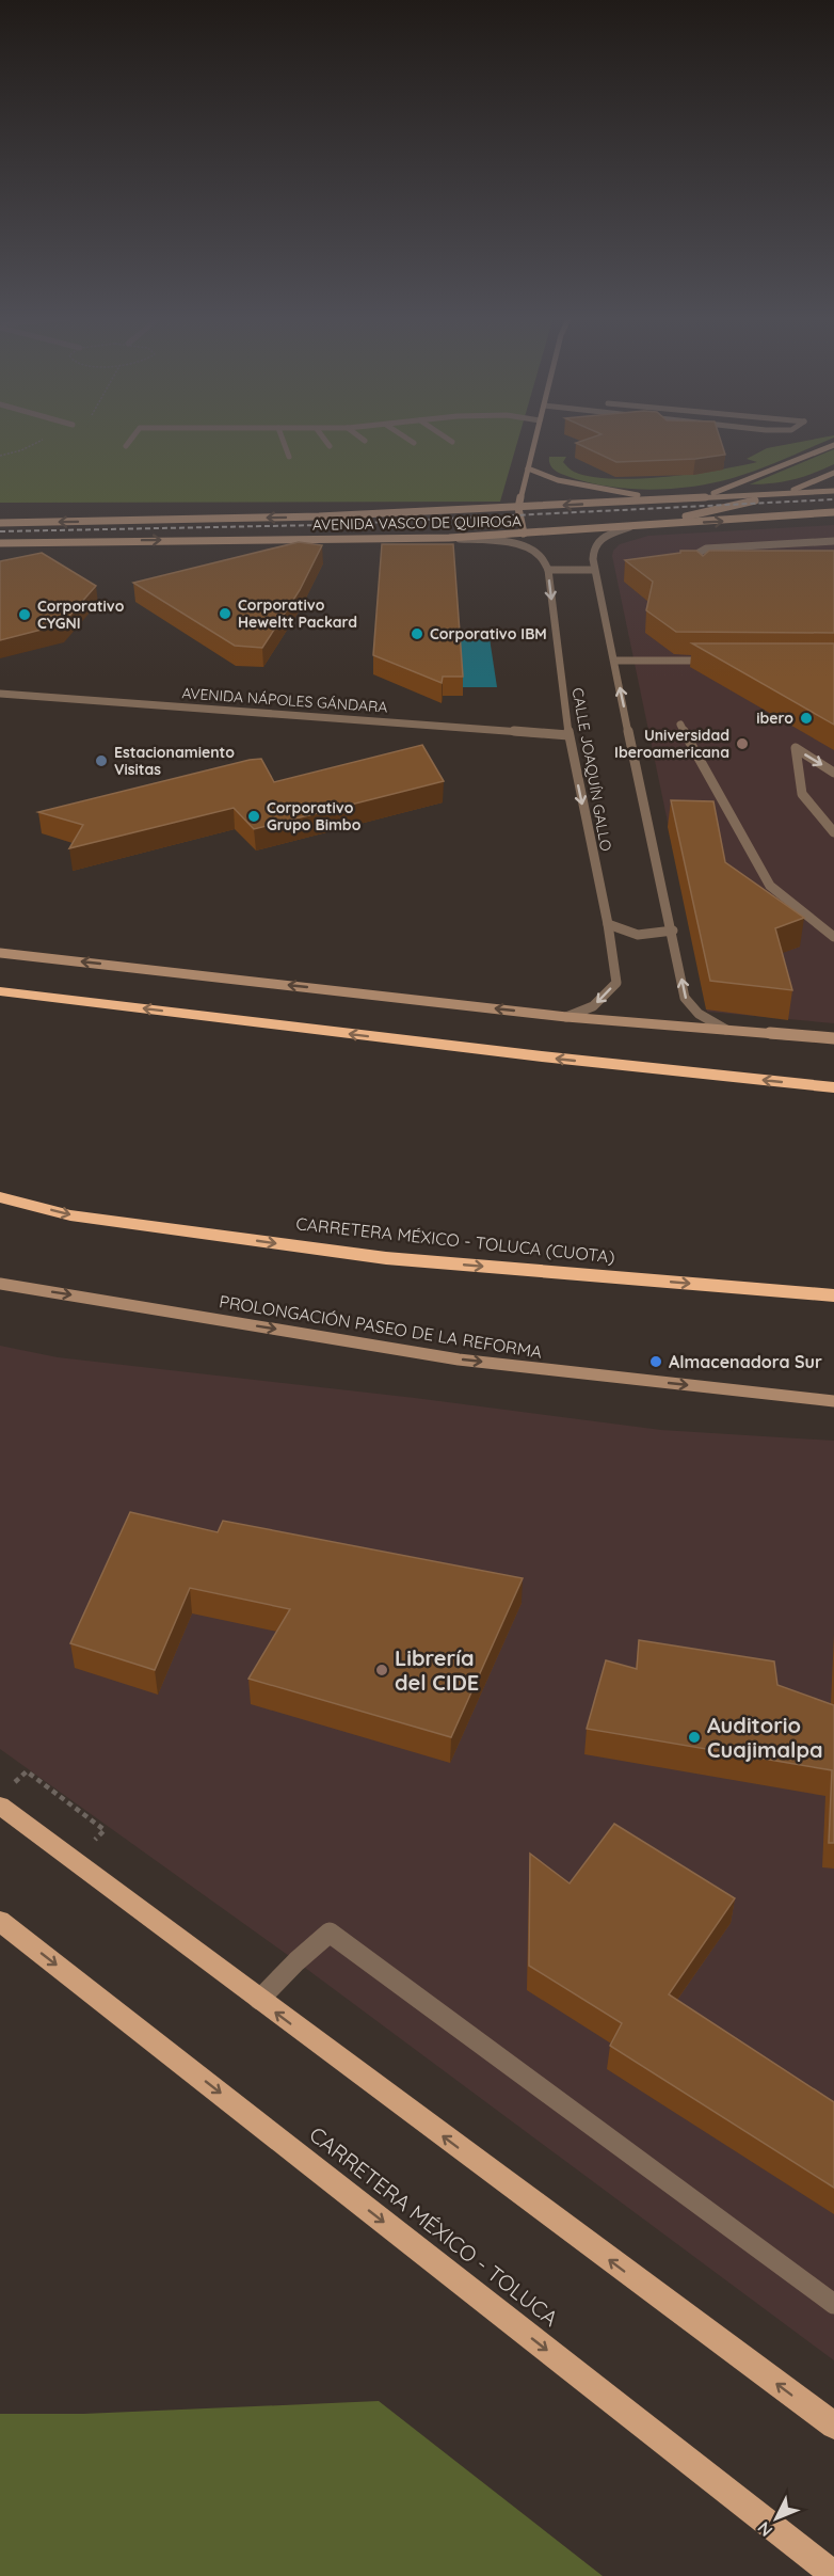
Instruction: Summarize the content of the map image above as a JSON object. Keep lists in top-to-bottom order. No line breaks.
{"streets":{"highway":["CARRETERA MÉXICO - TOLUCA (CUOTA)"],"main road":["AVENIDA VASCO DE QUIROGA","PROLONGACIÓN PASEO DE LA REFORMA","CARRETERA MÉXICO - TOLUCA"],"street":["AVENIDA NÁPOLES GÁNDARA","CALLE JOAQUÍN GALLO"]},"crossings":[["AVENIDA NÁPOLES GÁNDARA","CALLE JOAQUÍN GALLO"]],"one_way":["CARRETERA MÉXICO - TOLUCA (CUOTA)","PROLONGACIÓN PASEO DE LA REFORMA"],"places":["Corporativo Heweltt Packard","Corporativo CYGNI","Corporativo IBM","ibero","Universidad Iberoamericana","Estacionamiento Visitas","Corporativo Grupo Bimbo","Almacenadora Sur","Librería del CIDE","Auditorio Cuajimalpa"],"north":"bottom left"}
